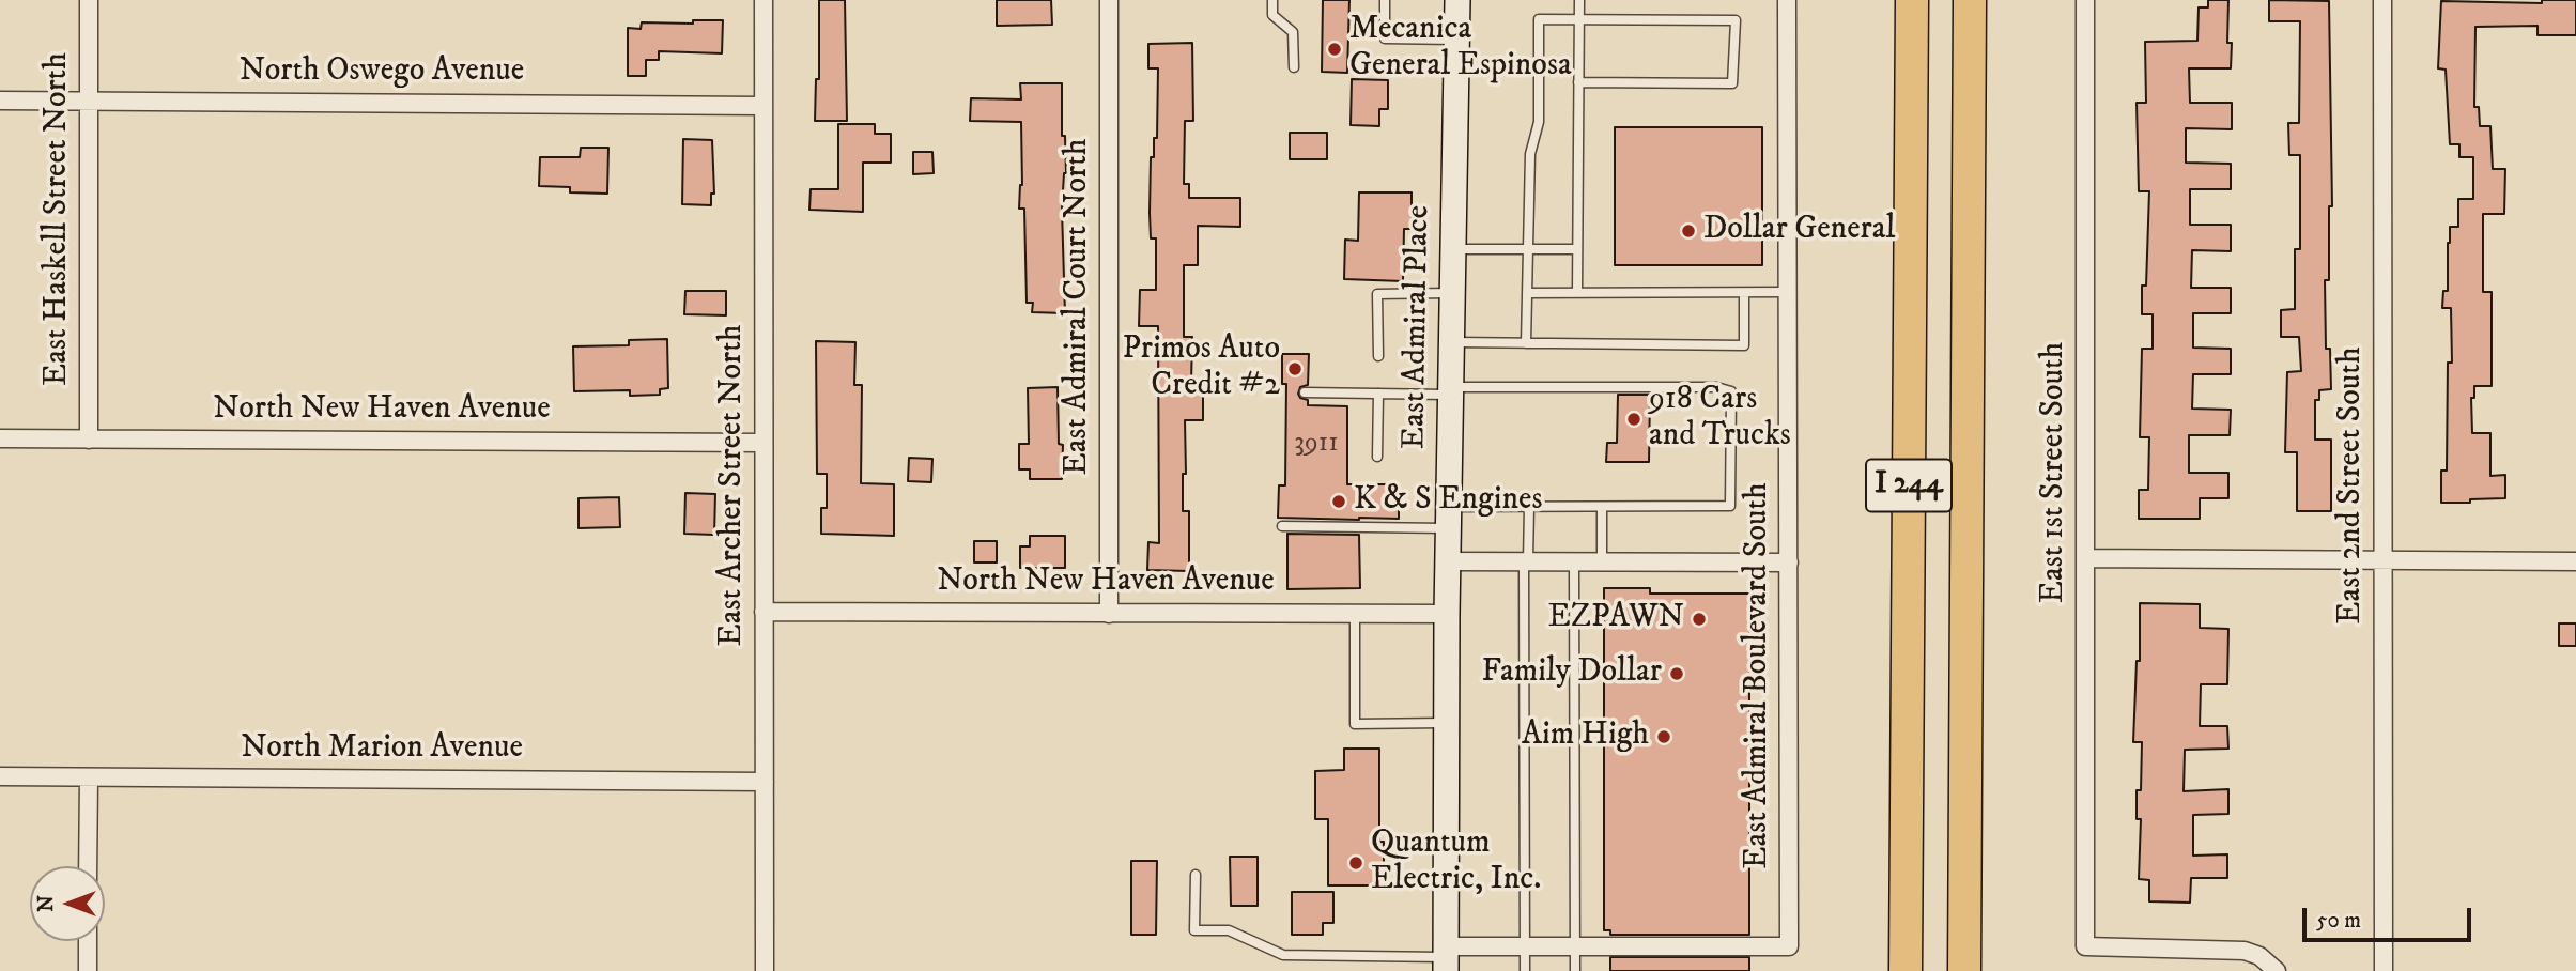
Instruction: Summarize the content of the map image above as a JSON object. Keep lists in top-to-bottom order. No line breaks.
{"streets":{"highway":["I 244"],"main road":["East Admiral Place"],"street":["North Oswego Avenue","East Haskell Street North","East Admiral Court North","North New Haven Avenue","East 1st Street South","East Archer Street North","East 2nd Street South","East Admiral Boulevard South","North Marion Avenue"]},"crossings":[["North Oswego Avenue","East Haskell Street North"],["North Oswego Avenue","East Archer Street North"],["East Haskell Street North","North New Haven Avenue"],["East Admiral Court North","North New Haven Avenue"],["East Admiral Place","North New Haven Avenue"],["North New Haven Avenue","East Archer Street North"],["East Archer Street North","North Marion Avenue"]],"places":["Mecanica General Espinosa","Dollar General","Primos Auto Credit #2","918 Cars and Trucks","K & S Engines","EZPAWN","Family Dollar","Aim High","Quantum Electric, Inc."],"house_numbers":["3911"],"scale_bar":"50 m","north":"left"}
